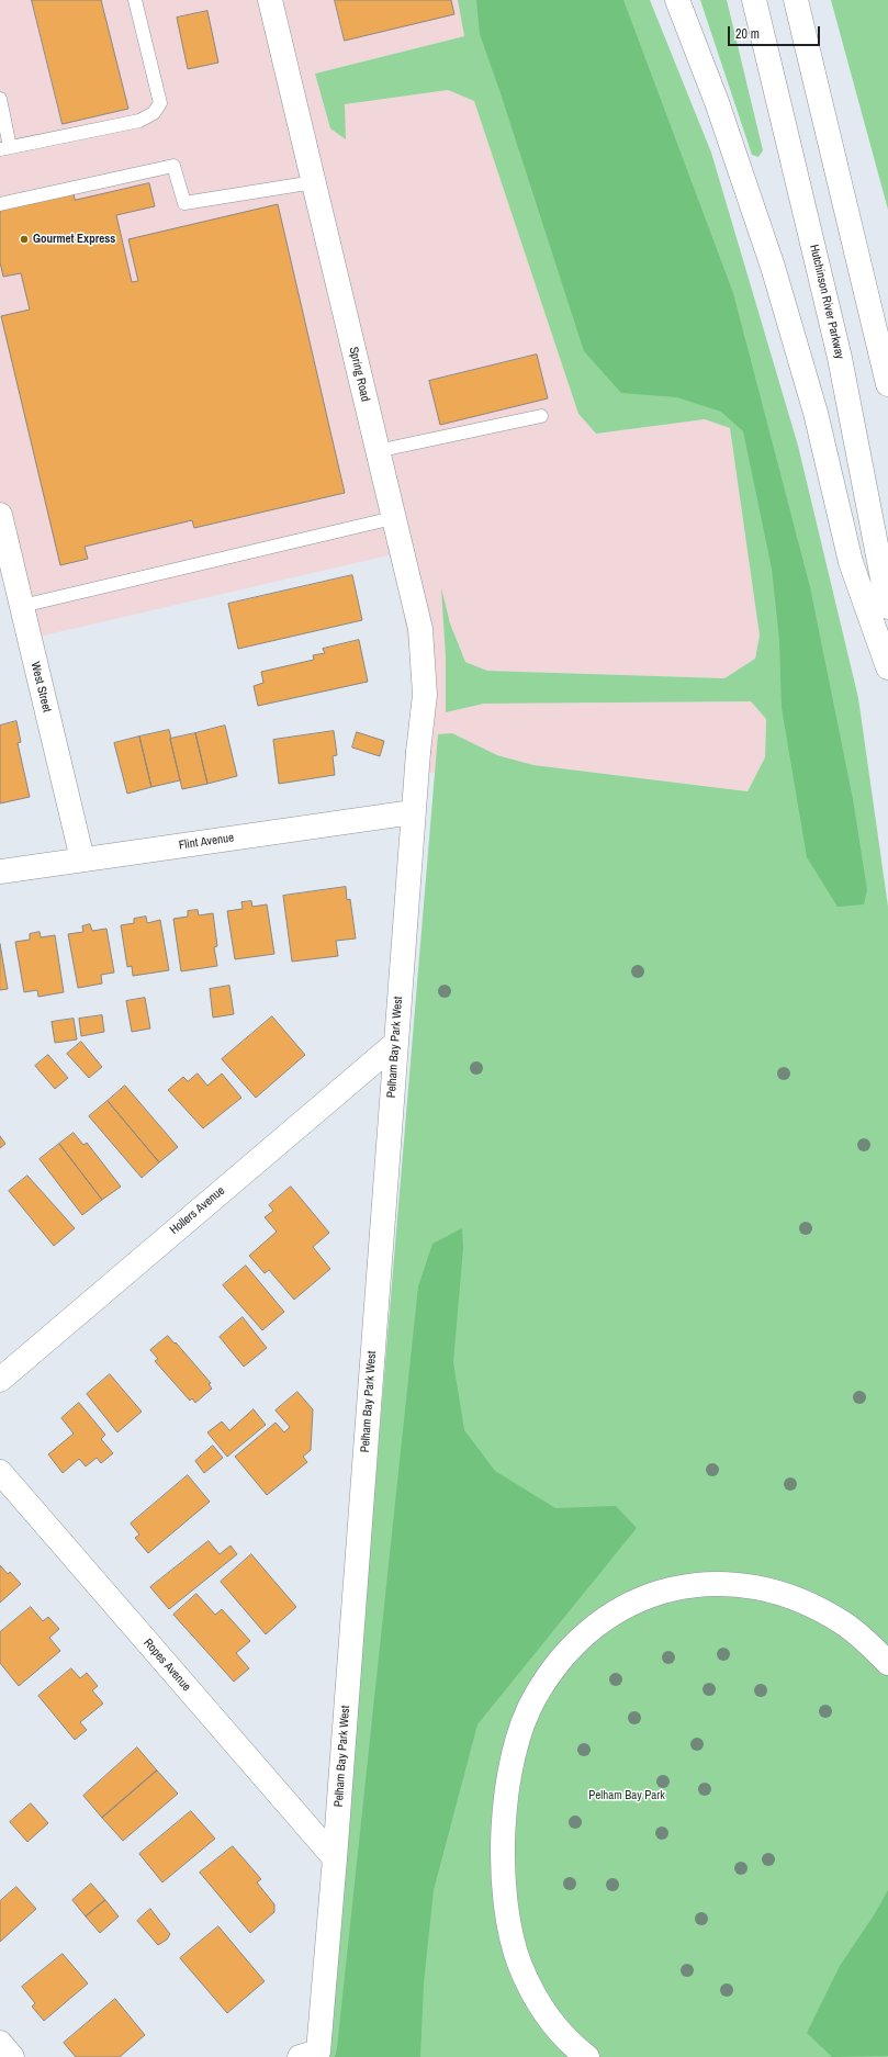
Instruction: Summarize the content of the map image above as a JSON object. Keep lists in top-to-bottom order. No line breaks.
{"streets":{"main road":["Hutchinson River Parkway","Spring Road","West Street","Flint Avenue","Pelham Bay Park West","Hollers Avenue","Ropes Avenue"]},"crossings":[["Spring Road","Pelham Bay Park West"],["West Street","Flint Avenue"],["Flint Avenue","Pelham Bay Park West"],["Pelham Bay Park West","Hollers Avenue"],["Pelham Bay Park West","Ropes Avenue"]],"parks":["Pelham Bay Park"],"places":["Gourmet Express"],"scale_bar":"20 m"}
